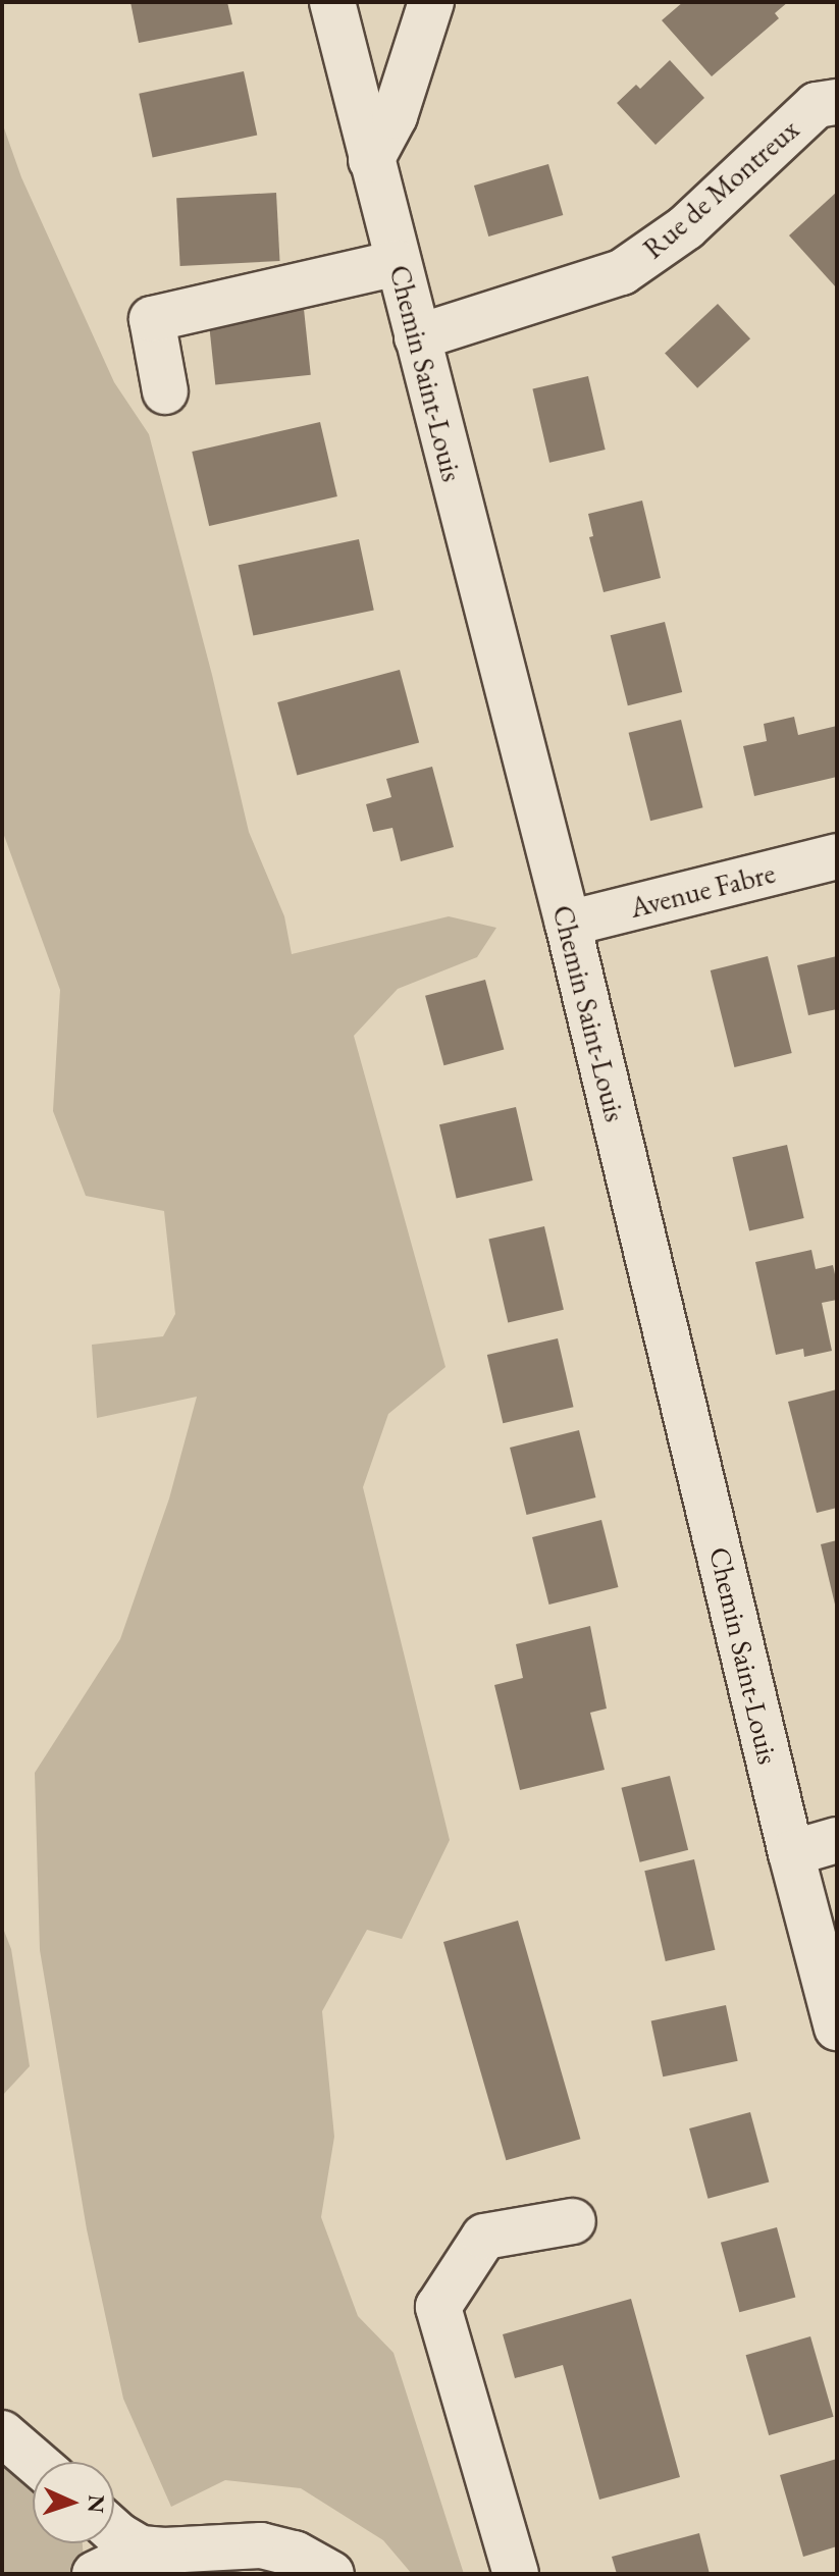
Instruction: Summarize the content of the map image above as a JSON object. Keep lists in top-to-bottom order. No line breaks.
{"streets":{"street":["Rue de Montreux","Chemin Saint-Louis","Avenue Fabre"]},"crossings":[["Rue de Montreux","Chemin Saint-Louis"],["Chemin Saint-Louis","Avenue Fabre"]],"north":"right"}
